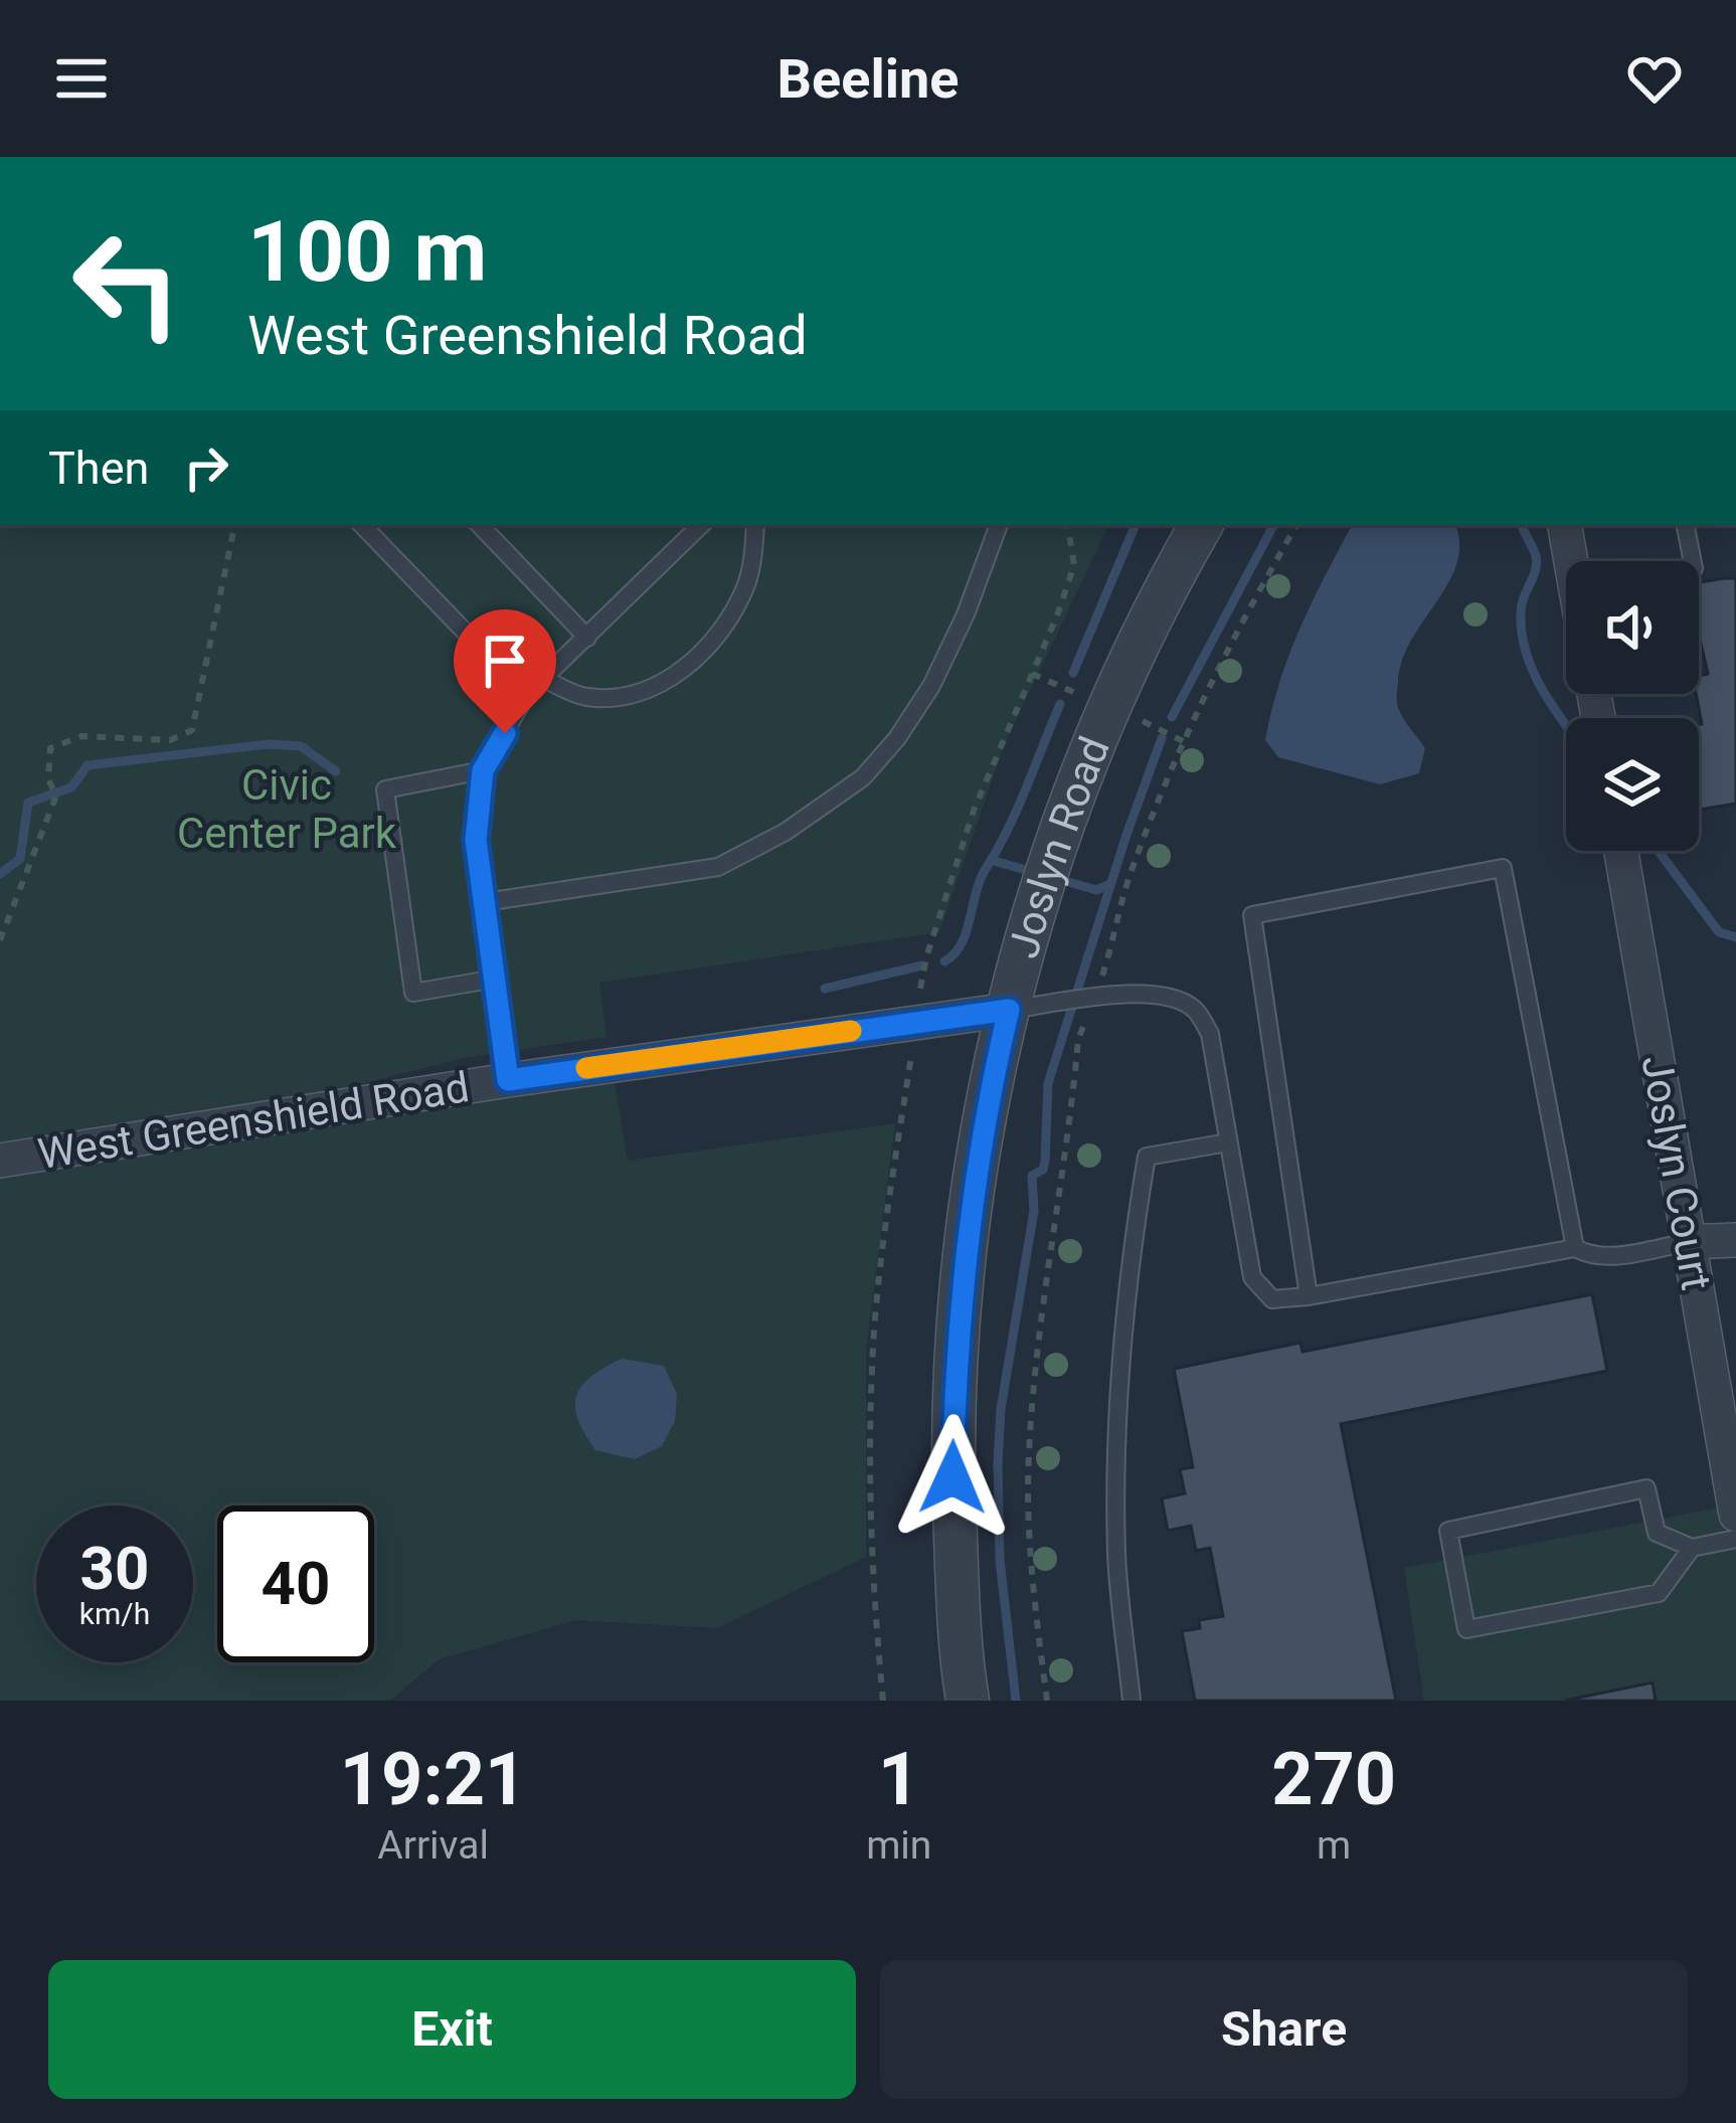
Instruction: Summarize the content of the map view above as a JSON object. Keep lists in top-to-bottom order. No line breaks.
{"streets":{"street":["Joslyn Road","West Greenshield Road","Joslyn Court"]},"crossings":[["Joslyn Road","West Greenshield Road"]],"parks":["Civic Center Park"],"page":{"header":"Beeline","turn":["100 m","West Greenshield Road"],"then":"Then","speed":"30 km/h","limit":"40","eta":["19:21","Arrival","1","min","270","m"],"buttons":["Exit","Share"]}}
